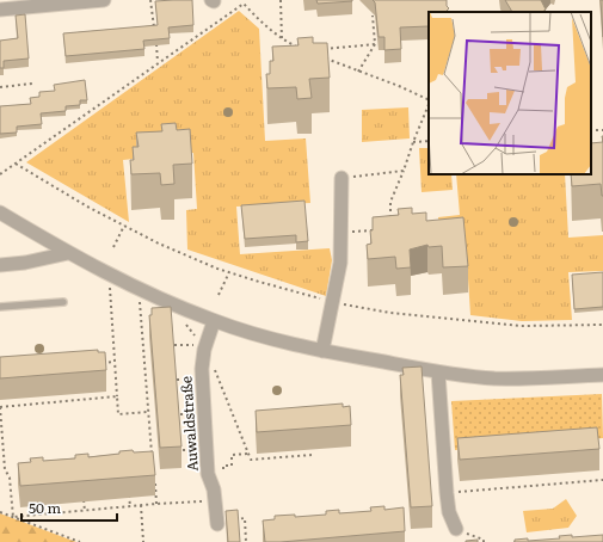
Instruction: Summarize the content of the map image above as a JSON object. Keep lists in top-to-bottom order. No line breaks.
{"streets":{"street":["Auwaldstraße"]},"scale_bar":"50 m"}
